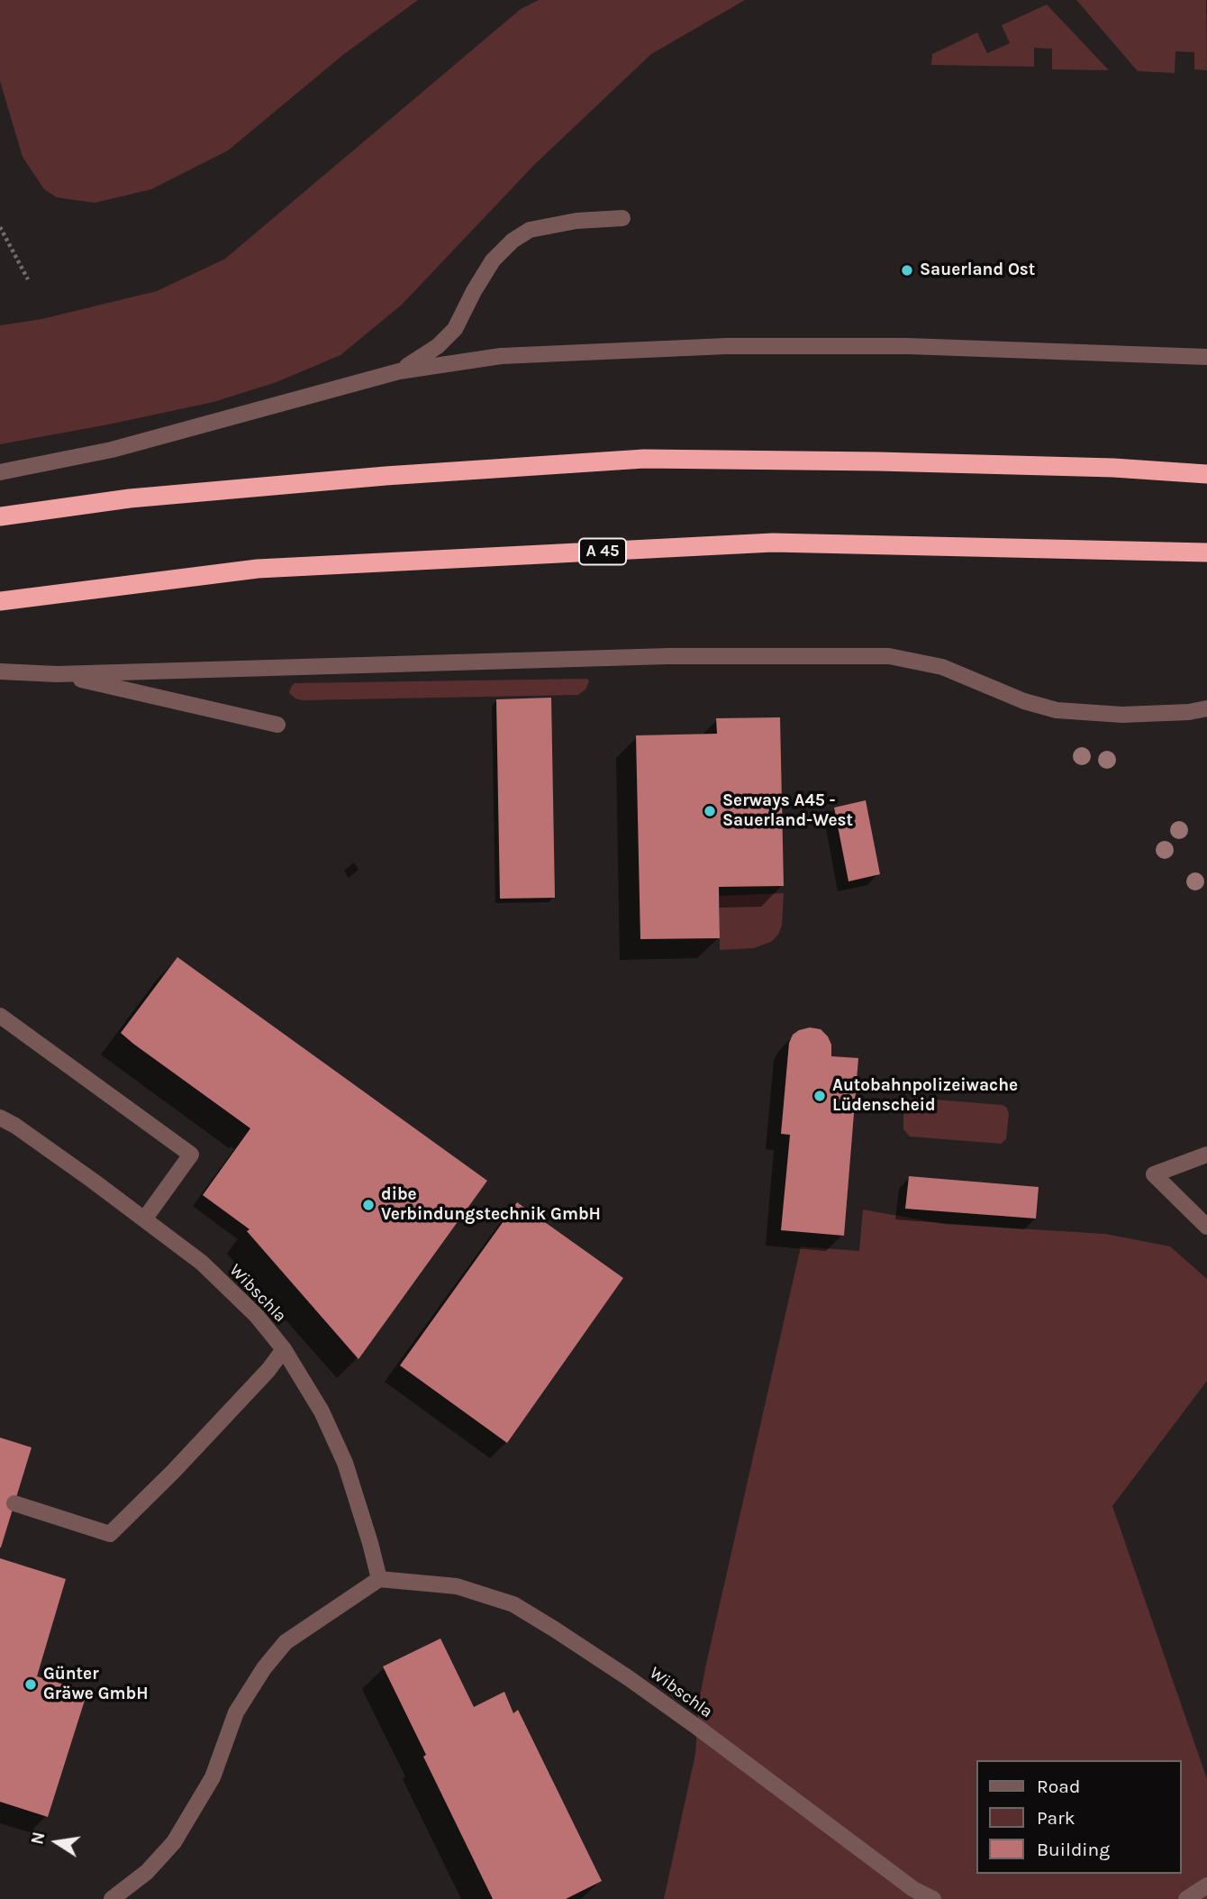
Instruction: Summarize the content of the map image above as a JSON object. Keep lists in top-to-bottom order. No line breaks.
{"streets":{"highway":["A 45"],"street":["Wibschla"]},"places":["Sauerland Ost","Serways A45 - Sauerland-West","Autobahnpolizeiwache Lüdenscheid","dibe Verbindungstechnik GmbH","Günter Gräwe GmbH"],"legend":["Road","Park","Building"],"north":"left"}
